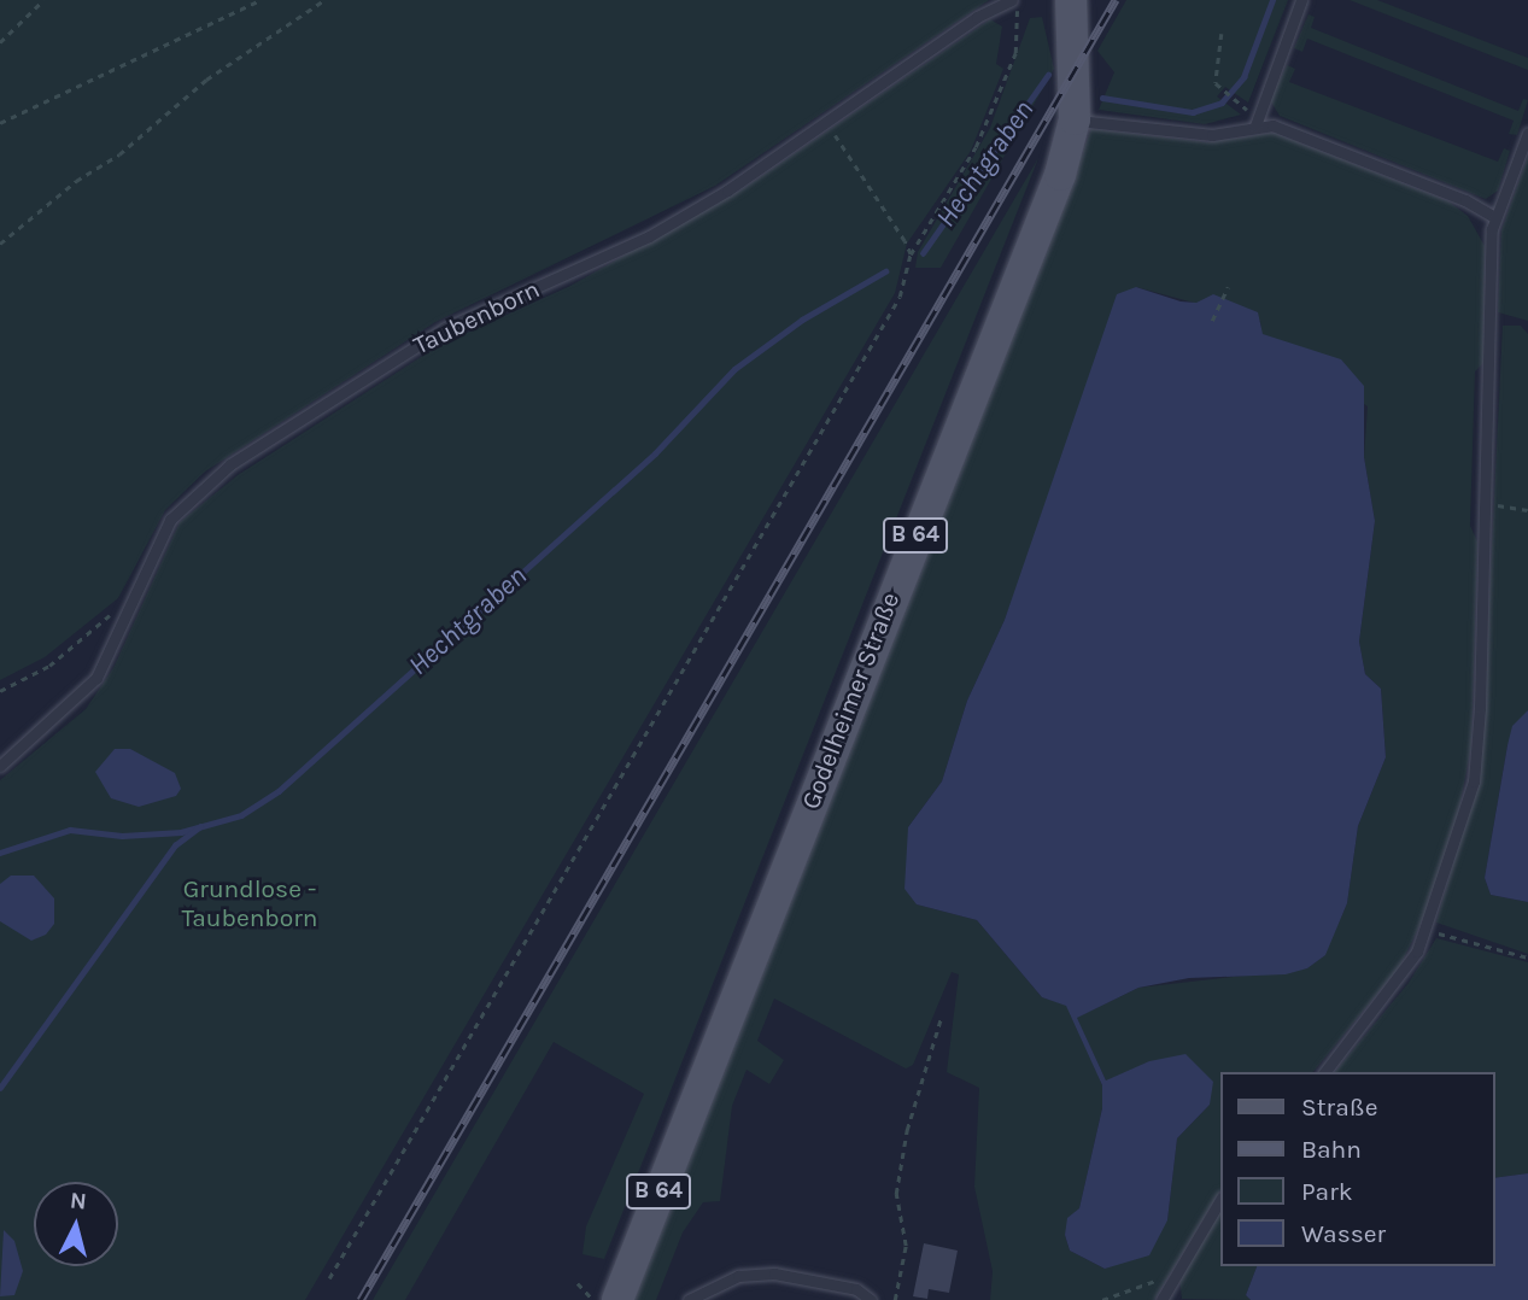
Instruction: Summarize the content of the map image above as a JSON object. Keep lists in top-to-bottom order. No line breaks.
{"streets":{"main road":["B 64","Godelheimer Straße"],"lane":["Taubenborn"]},"water":["Hechtgraben"],"parks":["Grundlose - Taubenborn"],"legend":["Straße","Bahn","Park","Wasser"],"north":"top"}
